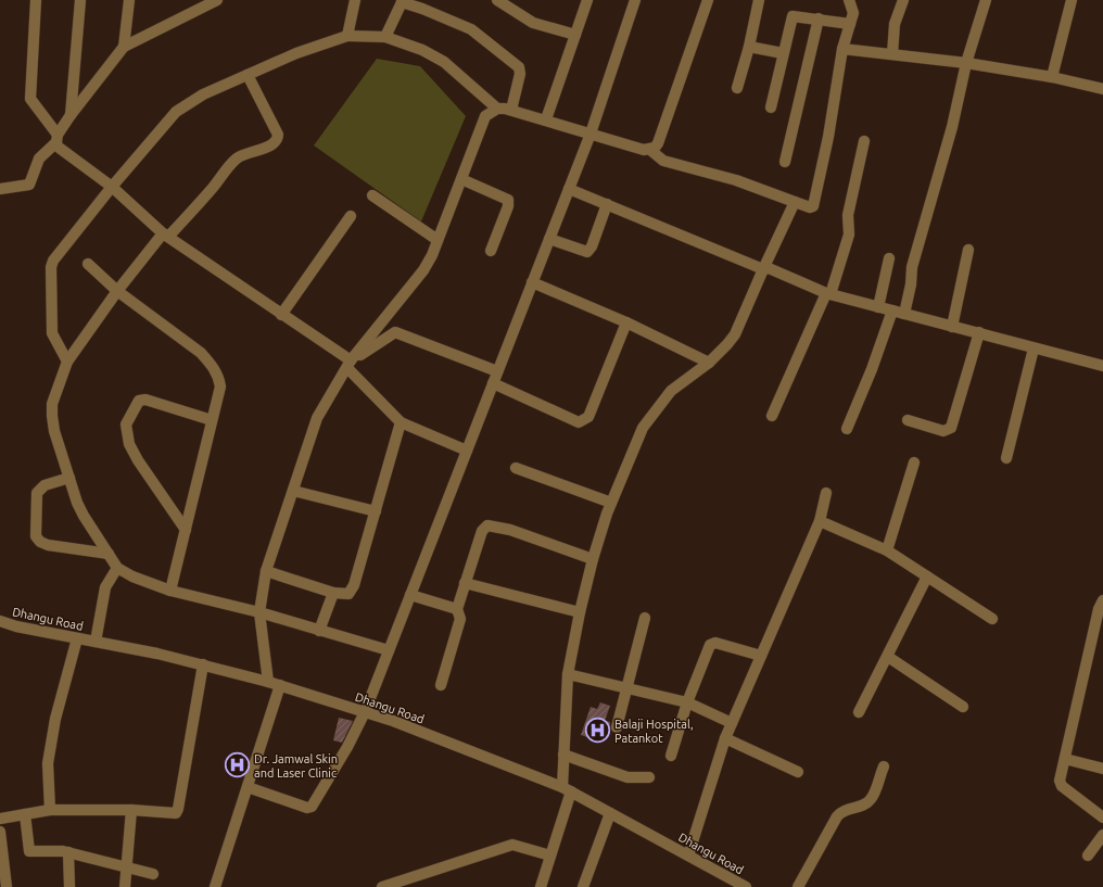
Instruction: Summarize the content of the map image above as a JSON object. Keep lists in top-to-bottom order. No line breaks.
{"streets":{"street":["Dhangu Road"]},"places":{"hospital":["Balaji Hospital, Patankot","Dr. Jamwal Skin and Laser Clinic"]}}
